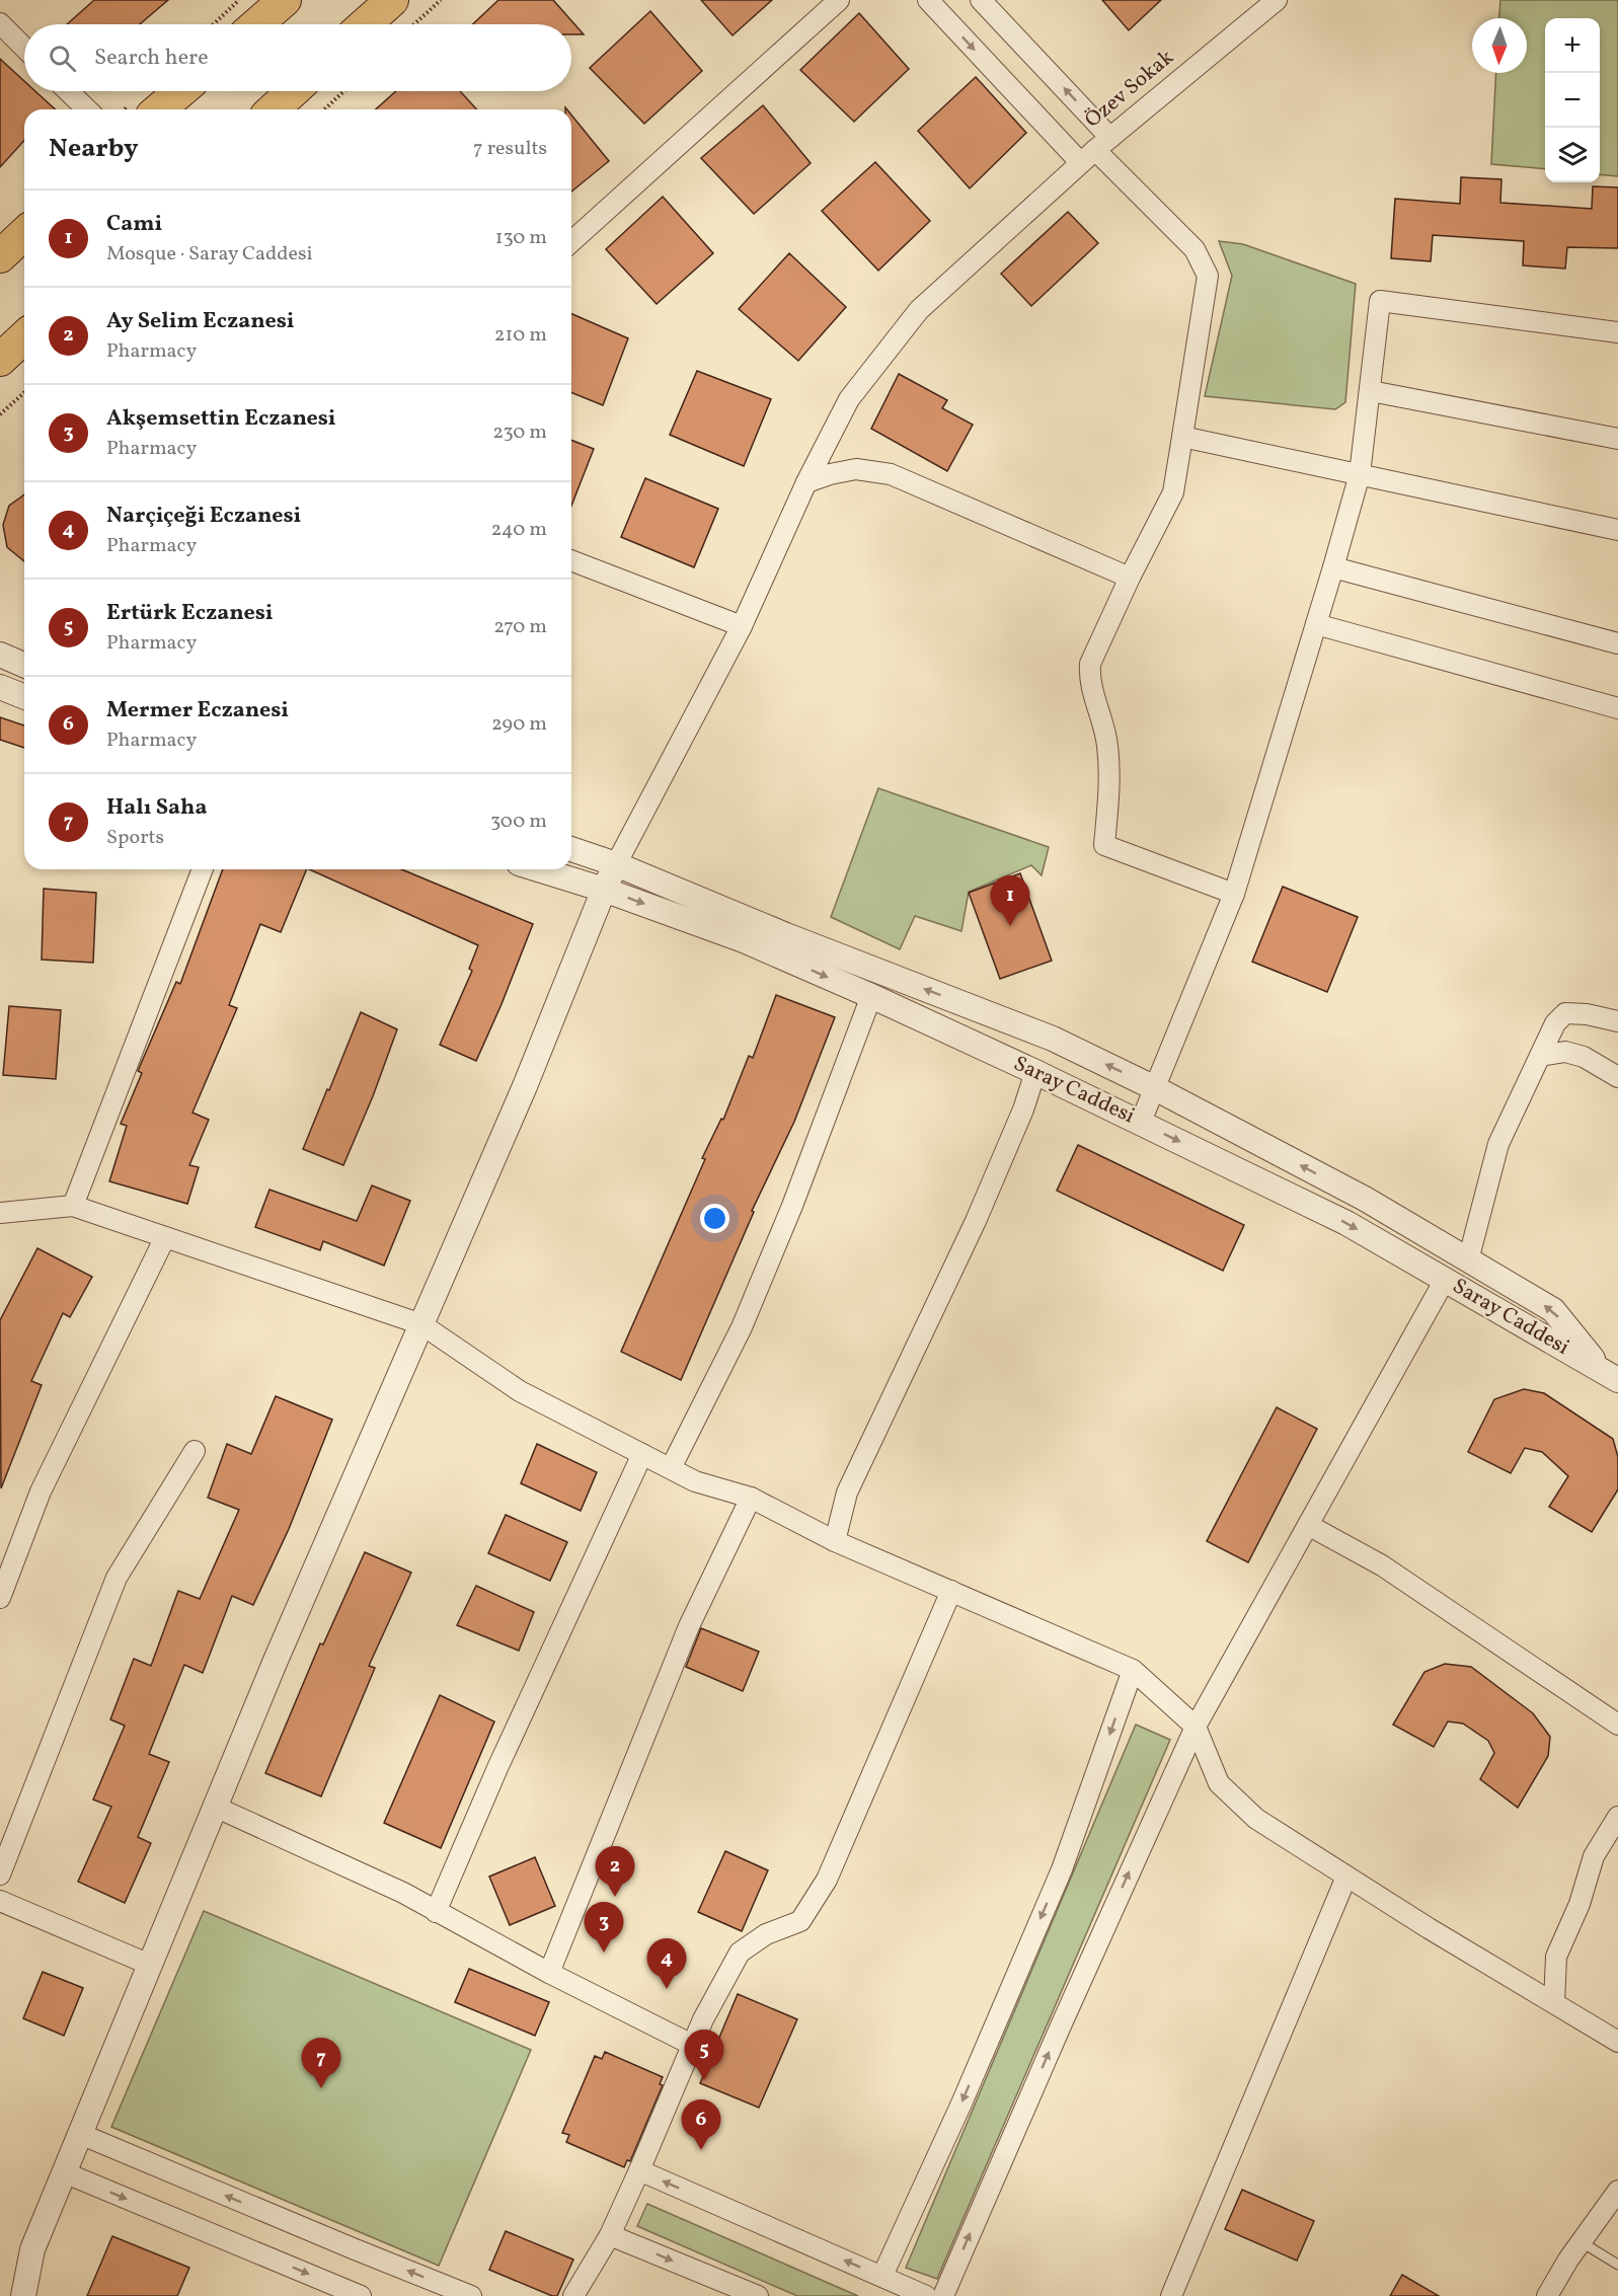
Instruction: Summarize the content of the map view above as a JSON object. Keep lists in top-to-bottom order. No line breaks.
{"streets":{"street":["Özev Sokak","Saray Caddesi"]},"north":"bottom","page":{"map_buttons":["+","−"],"search":"Search here","heading":["Nearby","7 results"],"list":[{"mark":"1","name":"Cami","note":"Mosque · Saray Caddesi","value":"130 m"},{"mark":"2","name":"Ay Selim Eczanesi","note":"Pharmacy","value":"210 m"},{"mark":"3","name":"Akşemsettin Eczanesi","note":"Pharmacy","value":"230 m"},{"mark":"4","name":"Narçiçeği Eczanesi","note":"Pharmacy","value":"240 m"},{"mark":"5","name":"Ertürk Eczanesi","note":"Pharmacy","value":"270 m"},{"mark":"6","name":"Mermer Eczanesi","note":"Pharmacy","value":"290 m"},{"mark":"7","name":"Halı Saha","note":"Sports","value":"300 m"}],"pins":["1","2","3","4","5","7","6"]}}
